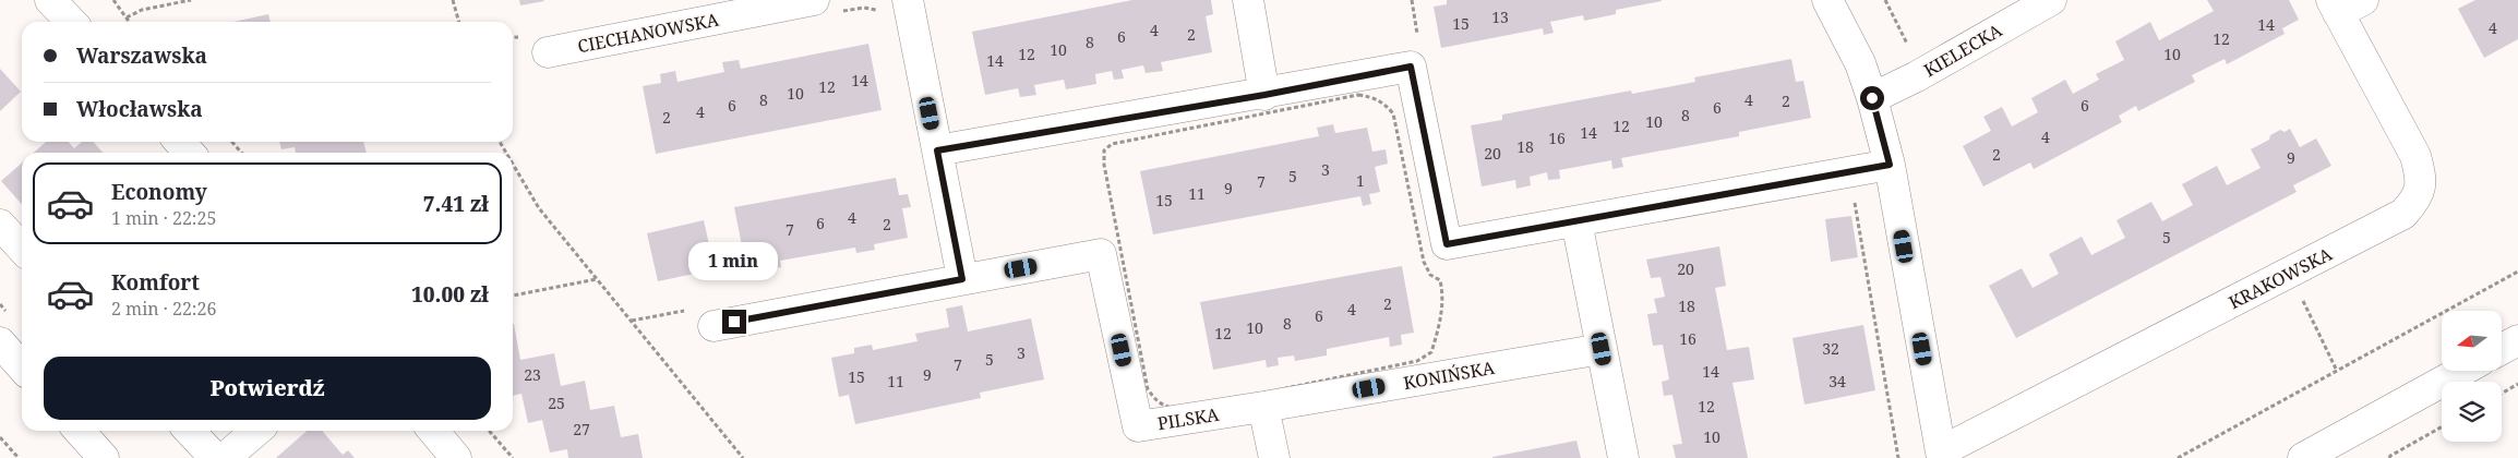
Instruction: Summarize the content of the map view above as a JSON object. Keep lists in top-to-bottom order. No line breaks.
{"streets":{"street":["CIECHANOWSKA","KIELECKA","KRAKOWSKA","KONIŃSKA","PILSKA"]},"crossings":[["KONIŃSKA","PILSKA"]],"house_numbers":["13","15","14","4","4","2","6","12","8","10","12","10","14","14","12","10","8","4","2","6","6","6","4","8","2","10","12","14","4","16","18","20","2","9","3","5","1","7","9","11","15","4","6","2","7","5","20","2","18","4","6","8","10","12","16","32","3","5","7","14","23","9","15","11","34","25","12","27","10"],"north":"left","page":{"banner":["Warszawska","Włocławska"],"list":[{"name":"Economy","note":"1 min · 22:25","value":"7.41 zł"},{"name":"Komfort","note":"2 min · 22:26","value":"10.00 zł"}],"bubble":"1 min","buttons":"Potwierdź"}}
